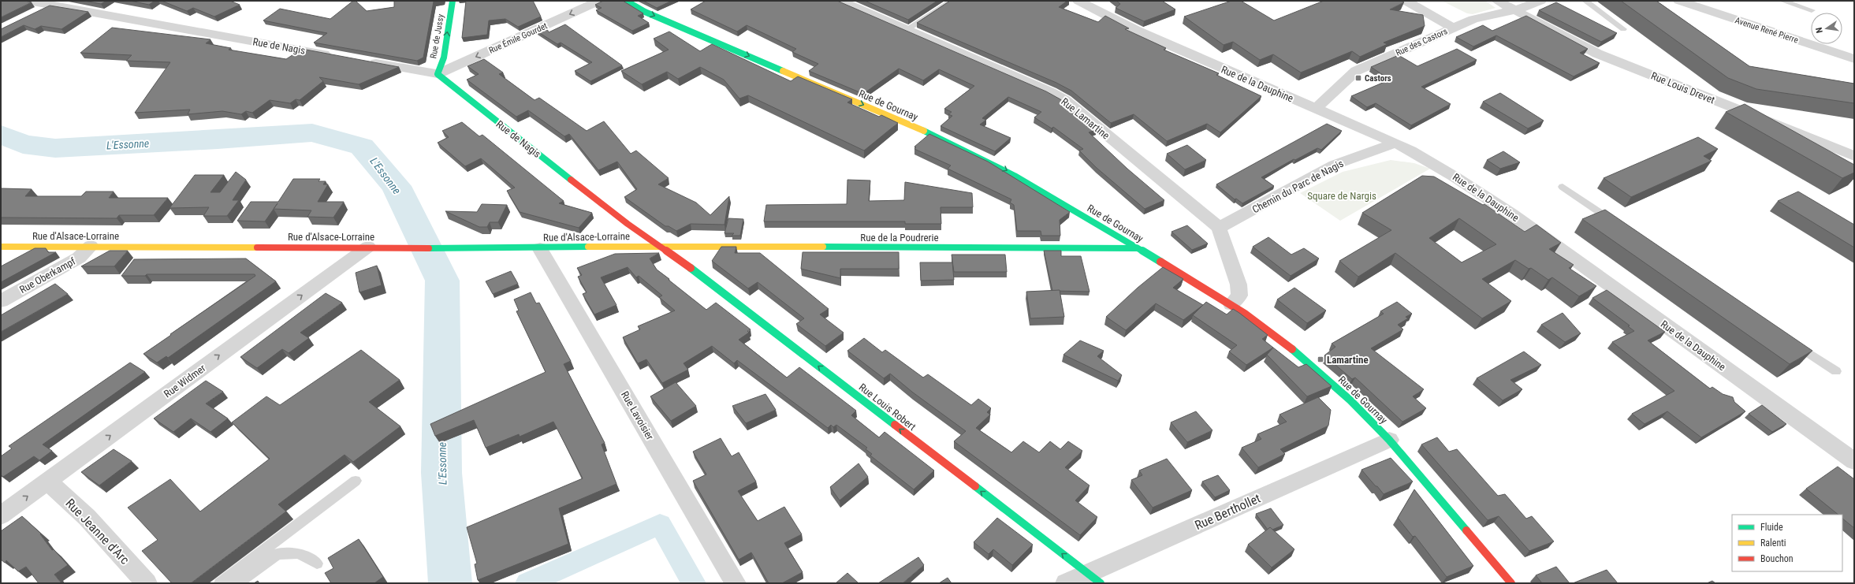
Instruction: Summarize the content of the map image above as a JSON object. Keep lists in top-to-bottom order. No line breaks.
{"streets":{"street":["Avenue René Pierre","Rue de Jussy","Rue Émile Gourdet","Rue des Castors","Rue de Nagis","Rue de la Dauphine","Rue Louis Drevet","Rue de Gournay","Rue Lamartine","Chemin du Parc de Nagis","Rue d'Alsace-Lorraine","Rue de la Poudrerie","Rue Oberkampf","Rue Widmer","Rue Louis Robert","Rue Lavoisier","Rue Berthollet","Rue Jeanne d'Arc"]},"crossings":[["Rue de Jussy","Rue Émile Gourdet"],["Rue de Jussy","Rue de Nagis"],["Rue Émile Gourdet","Rue de Nagis"],["Rue des Castors","Rue de la Dauphine"],["Rue des Castors","Rue Louis Drevet"],["Rue de Nagis","Rue d'Alsace-Lorraine"],["Rue de Nagis","Rue de la Poudrerie"],["Rue de Nagis","Rue Louis Robert"],["Rue de la Dauphine","Chemin du Parc de Nagis"],["Rue de Gournay","Rue de la Poudrerie"],["Rue de Gournay","Rue Berthollet"],["Rue Lamartine","Chemin du Parc de Nagis"],["Rue d'Alsace-Lorraine","Rue de la Poudrerie"],["Rue d'Alsace-Lorraine","Rue Oberkampf"],["Rue d'Alsace-Lorraine","Rue Widmer"],["Rue d'Alsace-Lorraine","Rue Louis Robert"],["Rue d'Alsace-Lorraine","Rue Lavoisier"],["Rue de la Poudrerie","Rue Louis Robert"],["Rue Widmer","Rue Jeanne d'Arc"],["Rue Louis Robert","Rue Berthollet"]],"one_way":["Rue de Jussy","Rue Émile Gourdet","Rue de Gournay","Rue Widmer","Rue Louis Robert"],"water":["L'Essonne"],"parks":["Square de Nargis"],"places":{"transit":["Castors","Lamartine"]},"legend":["Fluide","Ralenti","Bouchon"],"north":"left"}
